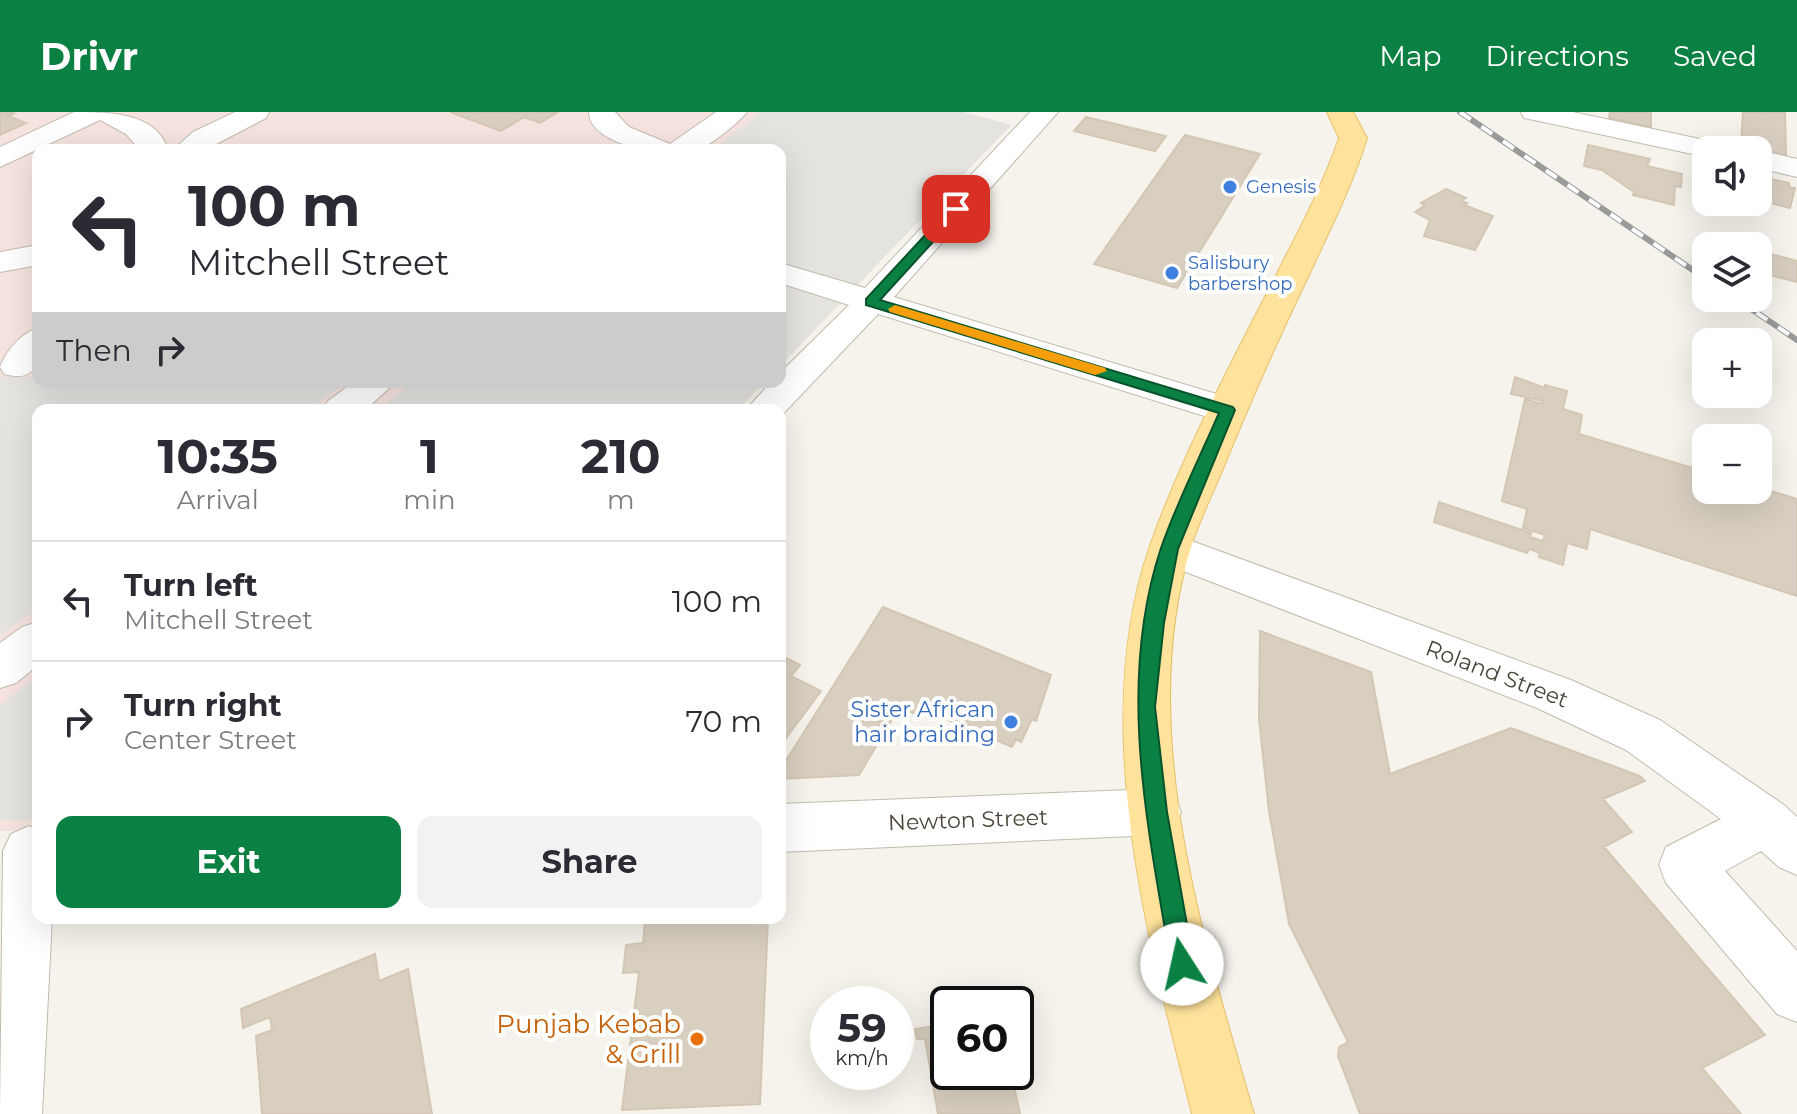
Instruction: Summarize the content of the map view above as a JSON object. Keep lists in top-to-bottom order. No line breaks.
{"streets":{"street":["Roland Street","Newton Street"]},"places":["Genesis","Salisbury barbershop","Sister African hair braiding","Punjab Kebab & Grill"],"page":{"header":"Drivr","nav":["Map","Directions","Saved"],"map_buttons":["+","−"],"turn":["100 m","Mitchell Street"],"then":"Then","eta":["10:35","Arrival","1","min","210","m"],"list":[{"name":"Turn left","note":"Mitchell Street","value":"100 m"},{"name":"Turn right","note":"Center Street","value":"70 m"}],"buttons":["Exit","Share"],"speed":"59 km/h","limit":"60"}}
